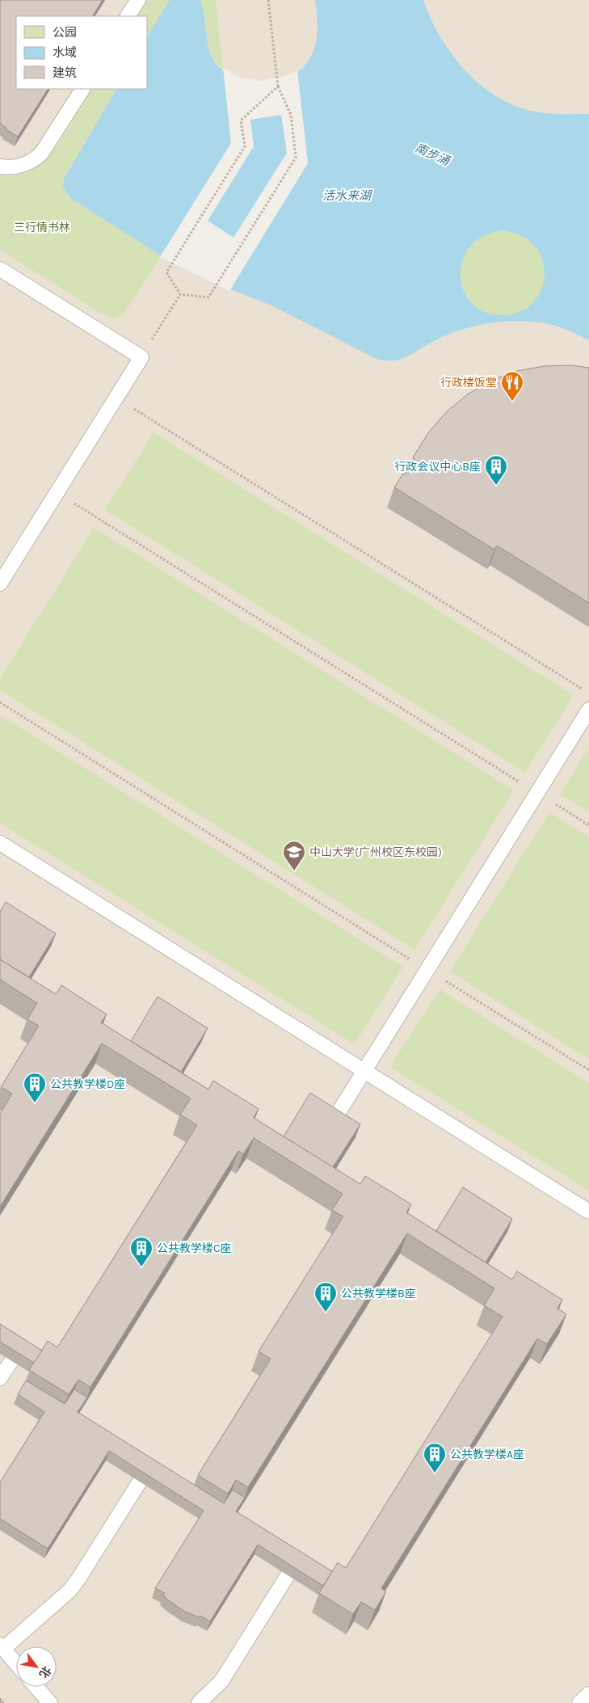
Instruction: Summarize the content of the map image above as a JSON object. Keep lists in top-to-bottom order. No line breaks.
{"water":["南步涌","活水来湖"],"parks":["三行情书林"],"places":{"restaurant":["行政楼饭堂"],"building":["行政会议中心B座","公共教学楼D座","公共教学楼C座","公共教学楼B座","公共教学楼A座"],"school or university":["中山大学(广州校区东校园)"]},"legend":["公园","水域","建筑"],"north":"bottom right"}
